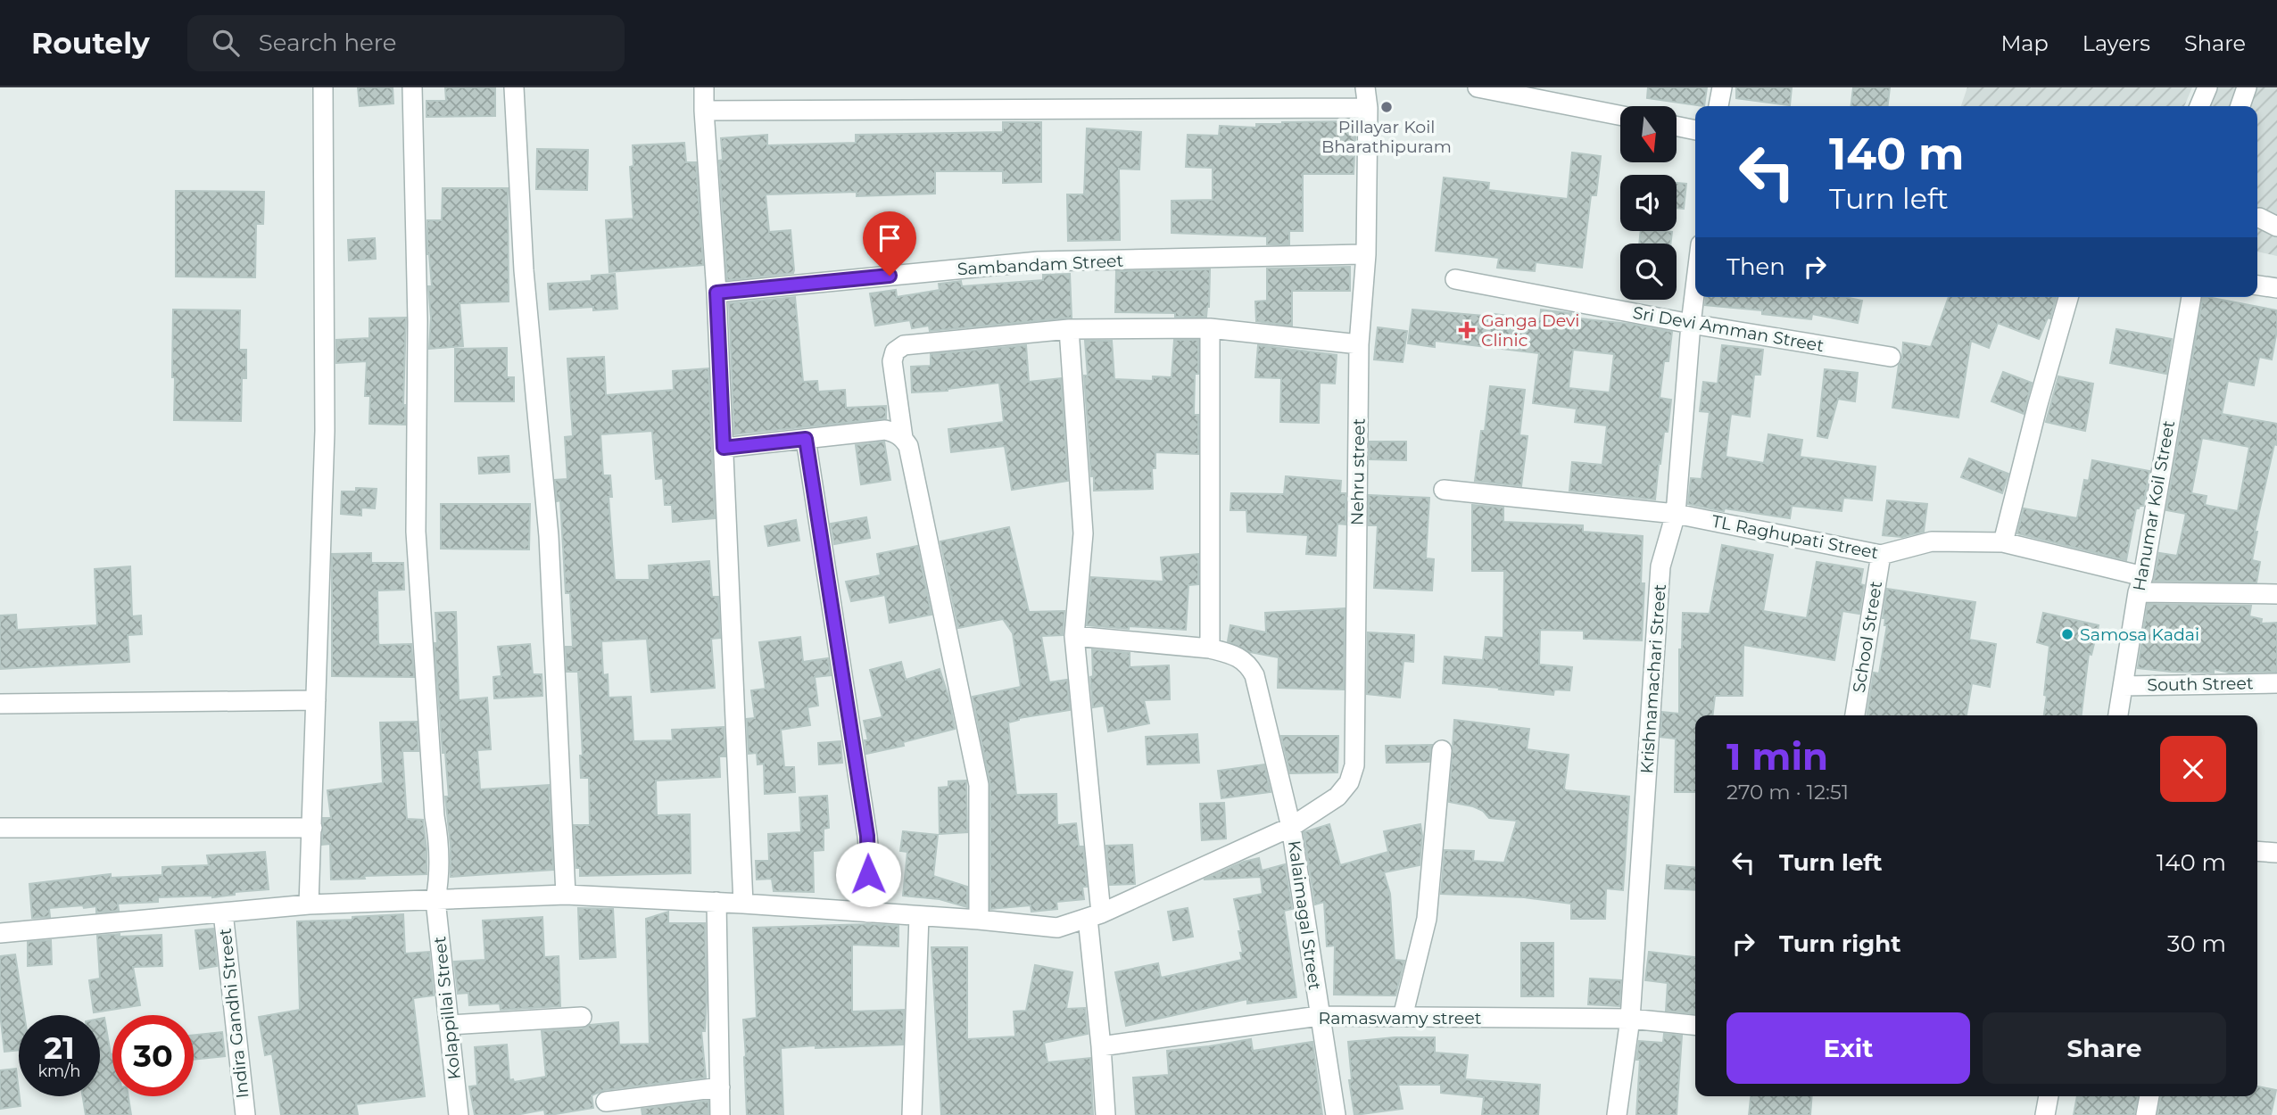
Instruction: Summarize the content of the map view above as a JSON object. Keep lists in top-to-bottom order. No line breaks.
{"streets":{"street":["Sambandam Street","Sri Devi Amman Street","Nehru street","Hanumar Koil Street","TL Raghupati Street","School Street","Krishnamachari Street","South Street","Kalaimagal Street","Kolappillai Street","Indira Gandhi Street","Ramaswamy street"]},"crossings":[["Sambandam Street","Nehru street"],["Sri Devi Amman Street","Krishnamachari Street"],["Nehru street","Kalaimagal Street"],["Nehru street","Kolappillai Street"],["Nehru street","Indira Gandhi Street"],["Hanumar Koil Street","TL Raghupati Street"],["Hanumar Koil Street","South Street"],["TL Raghupati Street","School Street"],["TL Raghupati Street","Krishnamachari Street"],["Krishnamachari Street","Ramaswamy street"],["Kalaimagal Street","Ramaswamy street"]],"places":{"other":["Pillayar Koil Bharathipuram","Samosa Kadai"],"health":["Ganga Devi Clinic"]},"north":"bottom","page":{"header":"Routely","search":"Search here","nav":["Map","Layers","Share"],"turn":["140 m","Turn left"],"then":"Then","heading":["1 min","270 m · 12:51"],"list":[{"name":"Turn left","value":"140 m"},{"name":"Turn right","value":"30 m"}],"buttons":["Exit","Share"],"speed":"21 km/h","limit":"30"}}
